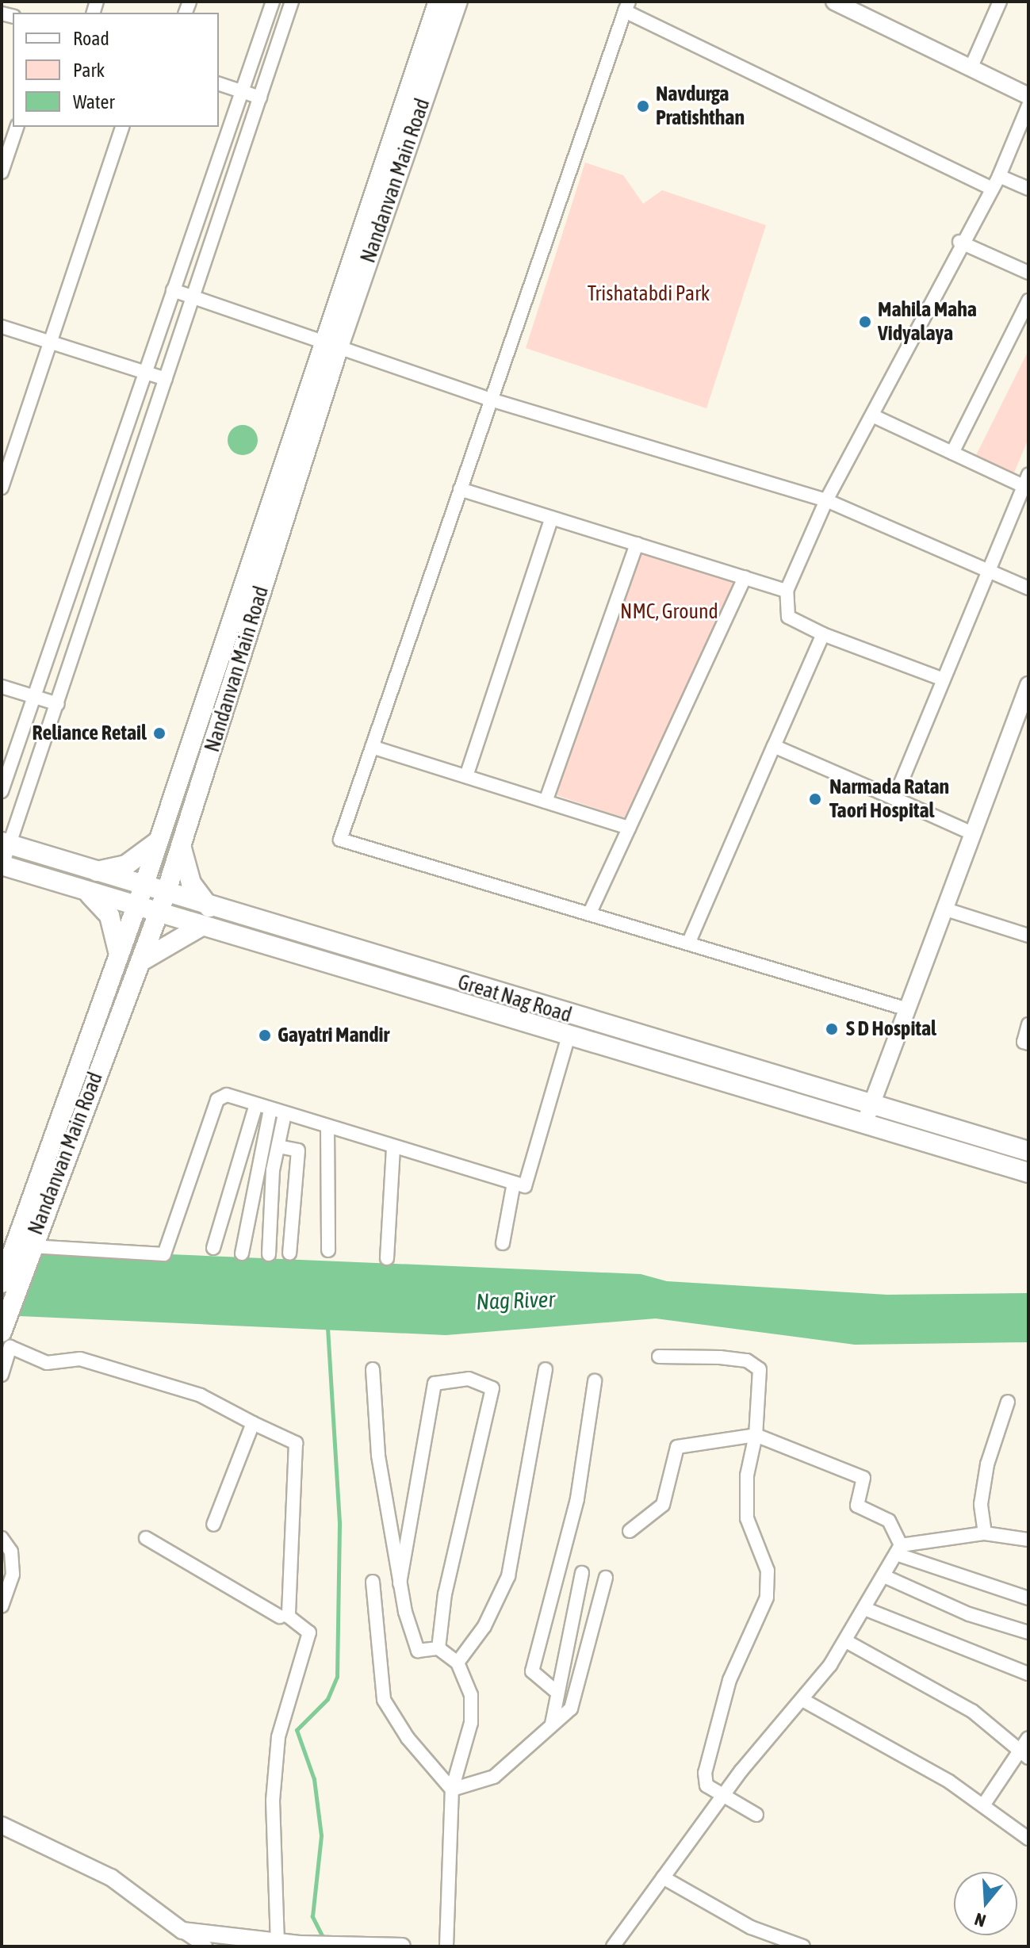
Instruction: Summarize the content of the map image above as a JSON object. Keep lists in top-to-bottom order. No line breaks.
{"streets":{"main road":["Nandanvan Main Road","Great Nag Road"]},"crossings":[["Nandanvan Main Road","Great Nag Road"]],"water":["Nag River"],"parks":["Trishatabdi Park","NMC, Ground"],"places":["Navdurga Pratishthan","Mahila Maha Vidyalaya","Reliance Retail","Narmada Ratan Taori Hospital","S D Hospital","Gayatri Mandir"],"legend":["Road","Park","Water"],"north":"bottom"}
